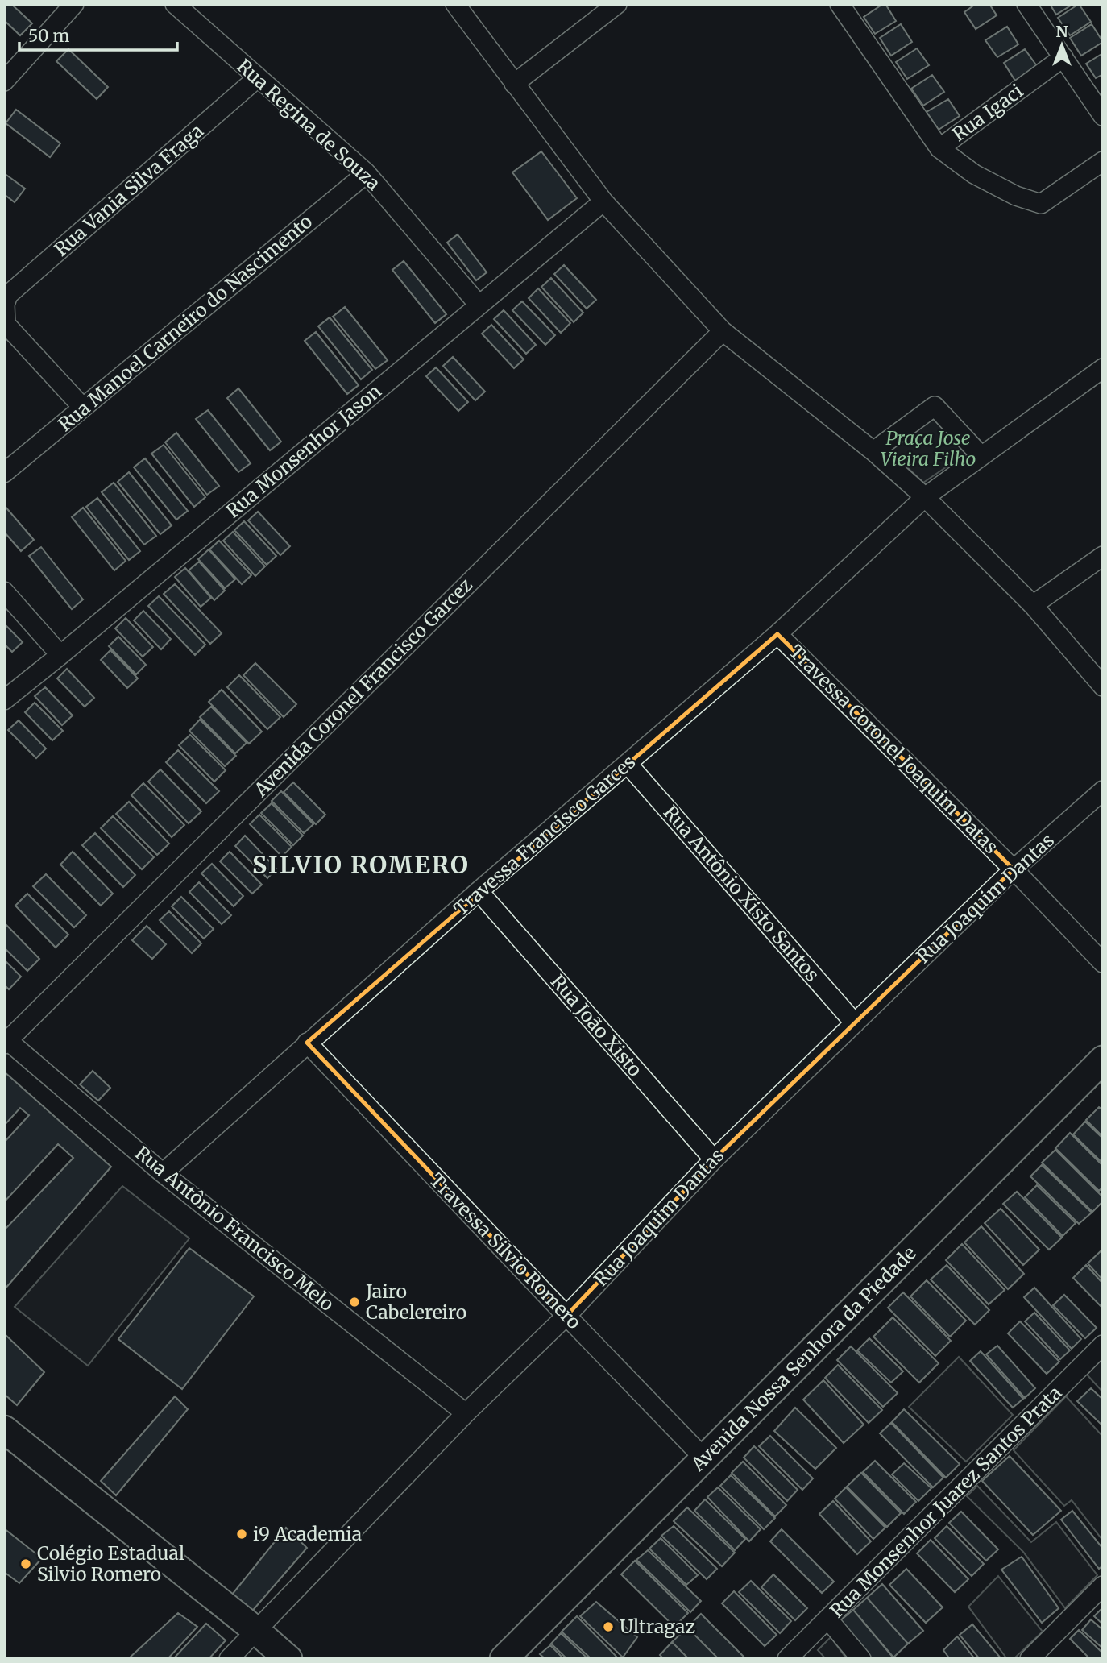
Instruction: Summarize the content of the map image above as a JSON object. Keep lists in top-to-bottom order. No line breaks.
{"streets":{"main road":["Avenida Nossa Senhora da Piedade"],"street":["Rua Igaci","Rua Regina de Souza","Rua Vania Silva Fraga","Rua Manoel Carneiro do Nascimento","Rua Monsenhor Jason","Avenida Coronel Francisco Garcez","Travessa Coronel Joaquim Datas","Travessa Francisco Garces","Rua Antônio Xisto Santos","Rua Joaquim Dantas","Rua João Xisto","Rua Antônio Francisco Melo","Travessa Silvio Romero","Rua Monsenhor Juarez Santos Prata"]},"crossings":[["Rua Regina de Souza","Rua Vania Silva Fraga"],["Rua Regina de Souza","Rua Manoel Carneiro do Nascimento"],["Rua Regina de Souza","Rua Monsenhor Jason"],["Avenida Coronel Francisco Garcez","Rua Antônio Francisco Melo"],["Travessa Coronel Joaquim Datas","Travessa Francisco Garces"],["Travessa Coronel Joaquim Datas","Rua Joaquim Dantas"],["Travessa Francisco Garces","Rua Antônio Xisto Santos"],["Travessa Francisco Garces","Rua João Xisto"],["Travessa Francisco Garces","Rua Antônio Francisco Melo"],["Travessa Francisco Garces","Travessa Silvio Romero"],["Rua Antônio Xisto Santos","Rua Joaquim Dantas"],["Rua Joaquim Dantas","Rua João Xisto"],["Rua Joaquim Dantas","Rua Antônio Francisco Melo"],["Rua Joaquim Dantas","Travessa Silvio Romero"],["Travessa Silvio Romero","Avenida Nossa Senhora da Piedade"]],"districts":["SILVIO ROMERO"],"parks":["Praça Jose Vieira Filho"],"places":["Jairo Cabelereiro","i9 Academia","Colégio Estadual Silvio Romero","Ultragaz"],"scale_bar":"50 m","north":"top"}
